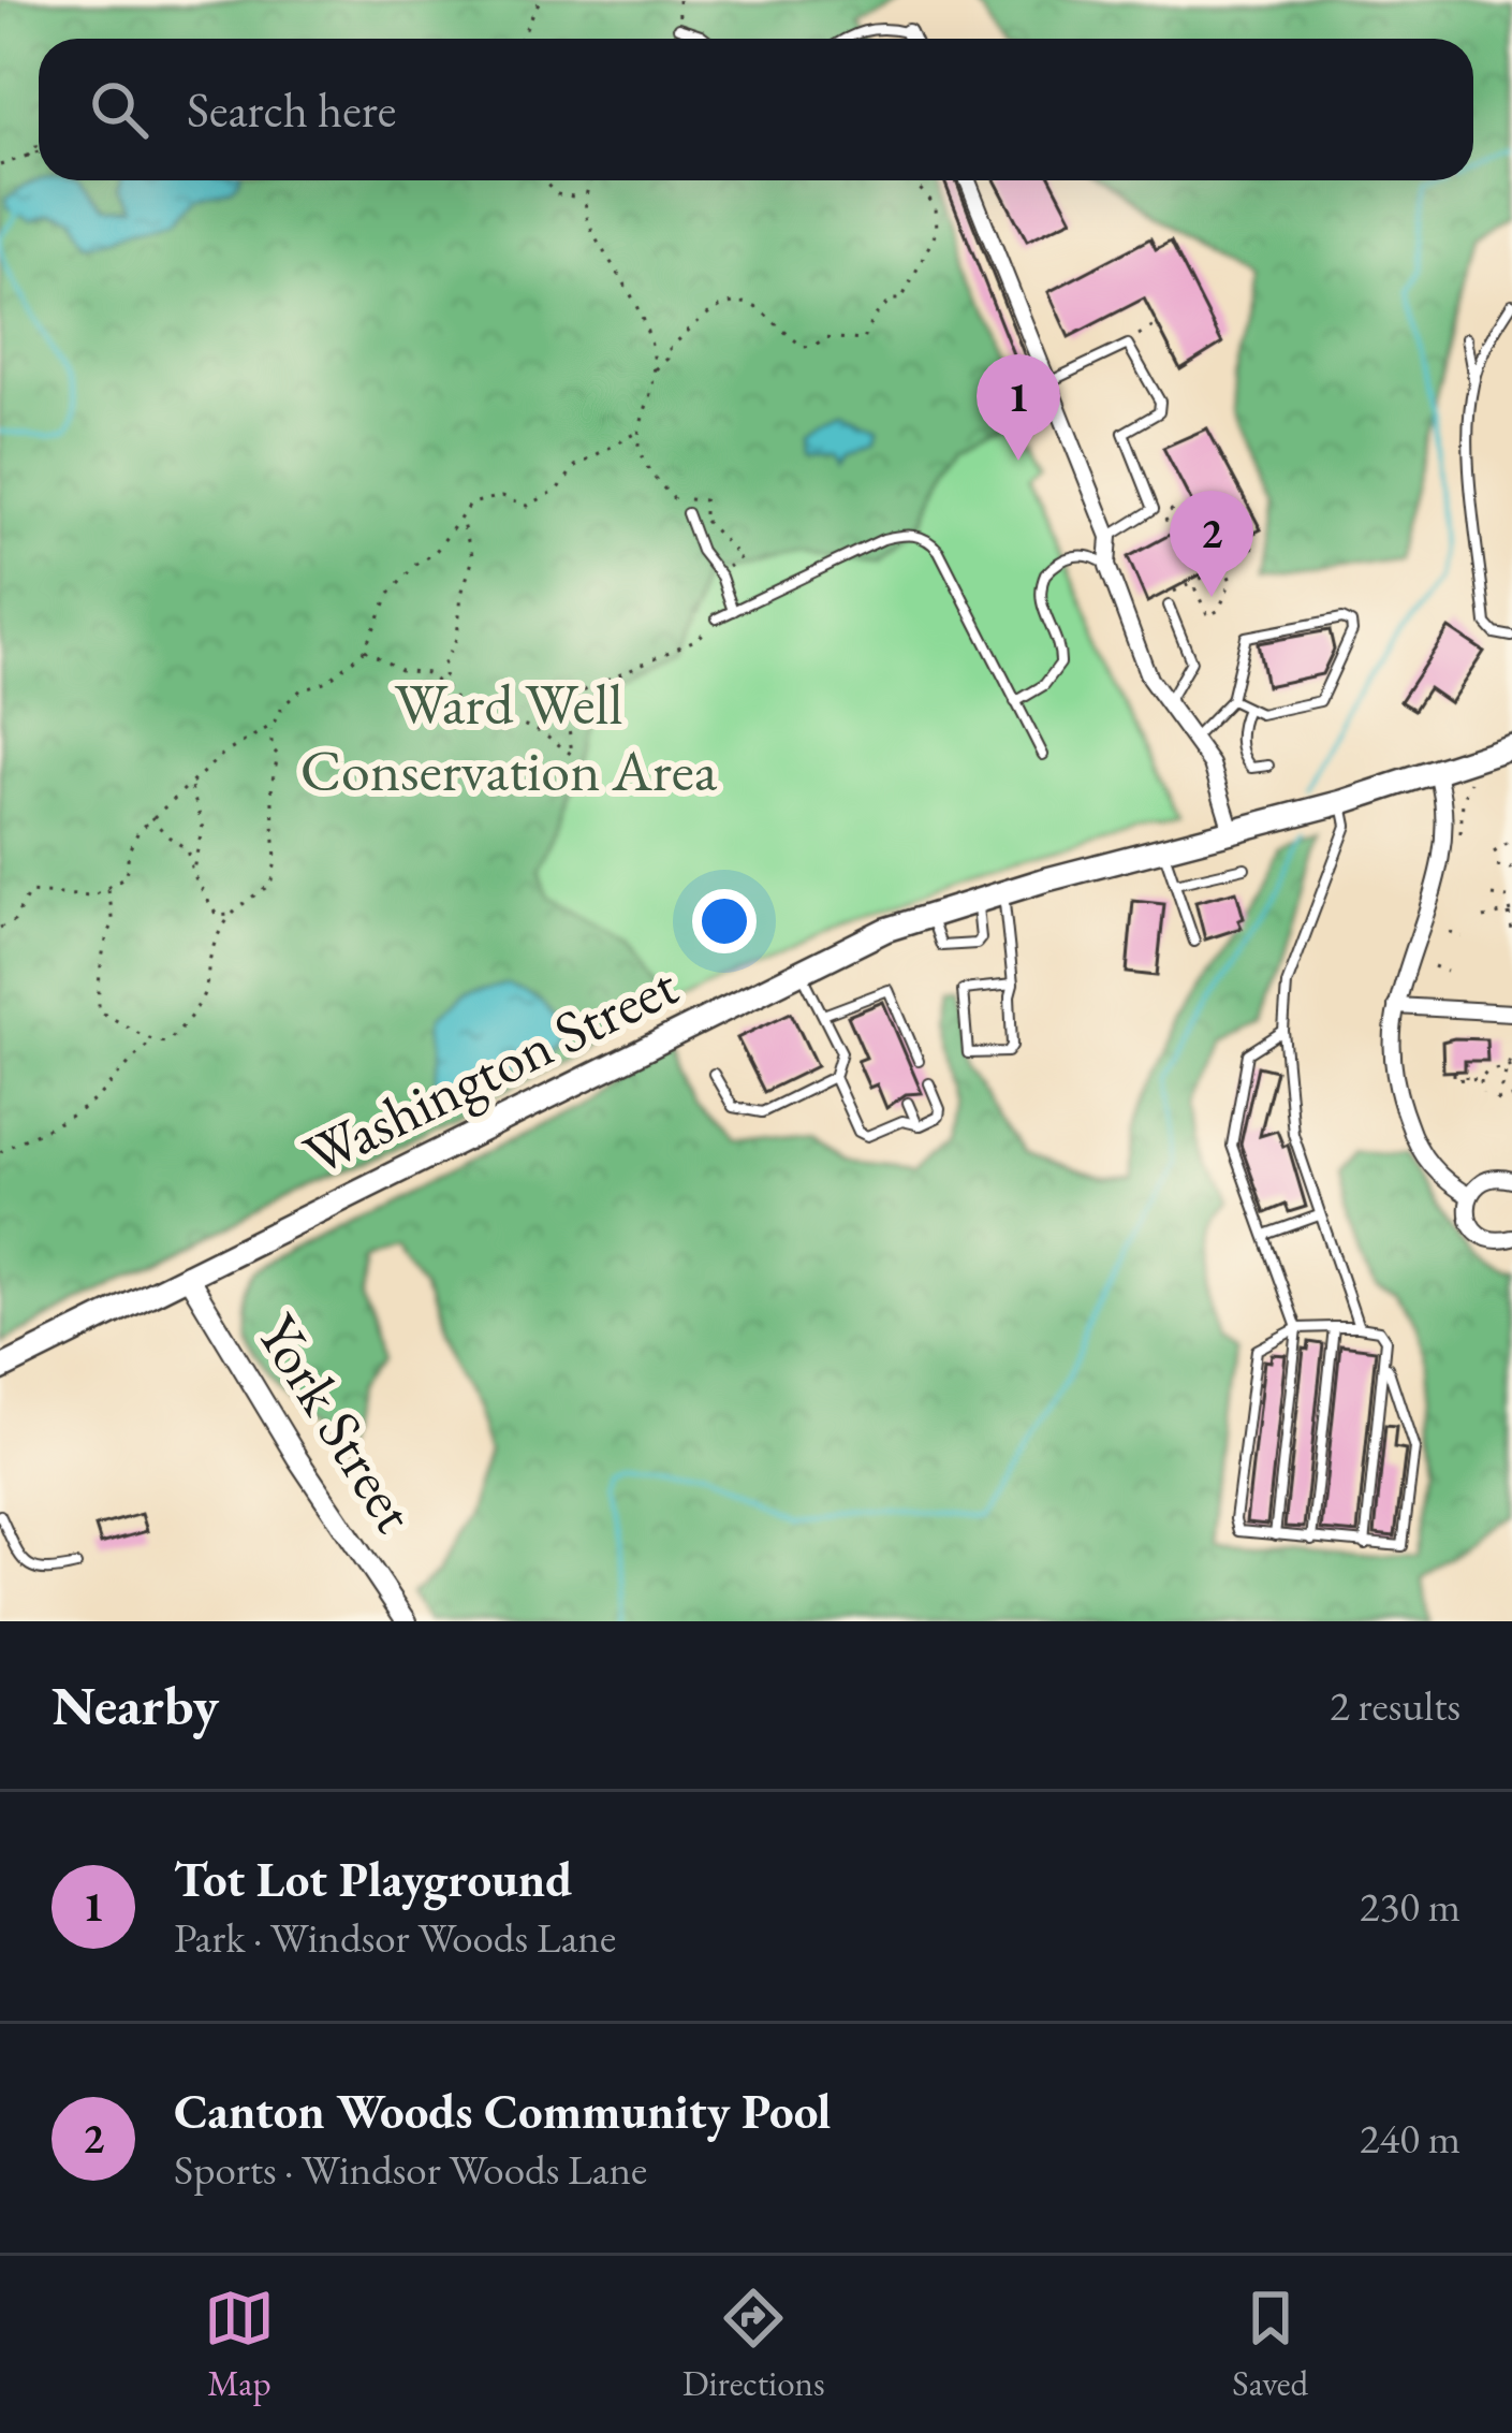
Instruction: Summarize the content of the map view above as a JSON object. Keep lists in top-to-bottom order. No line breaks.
{"streets":{"main road":["Washington Street"],"street":["York Street"]},"crossings":[["Washington Street","York Street"]],"parks":["Ward Well Conservation Area"],"page":{"search":"Search here","pins":["1","2"],"heading":["Nearby","2 results"],"list":[{"mark":"1","name":"Tot Lot Playground","note":"Park · Windsor Woods Lane","value":"230 m"},{"mark":"2","name":"Canton Woods Community Pool","note":"Sports · Windsor Woods Lane","value":"240 m"}],"nav":["Map","Directions","Saved"]}}
